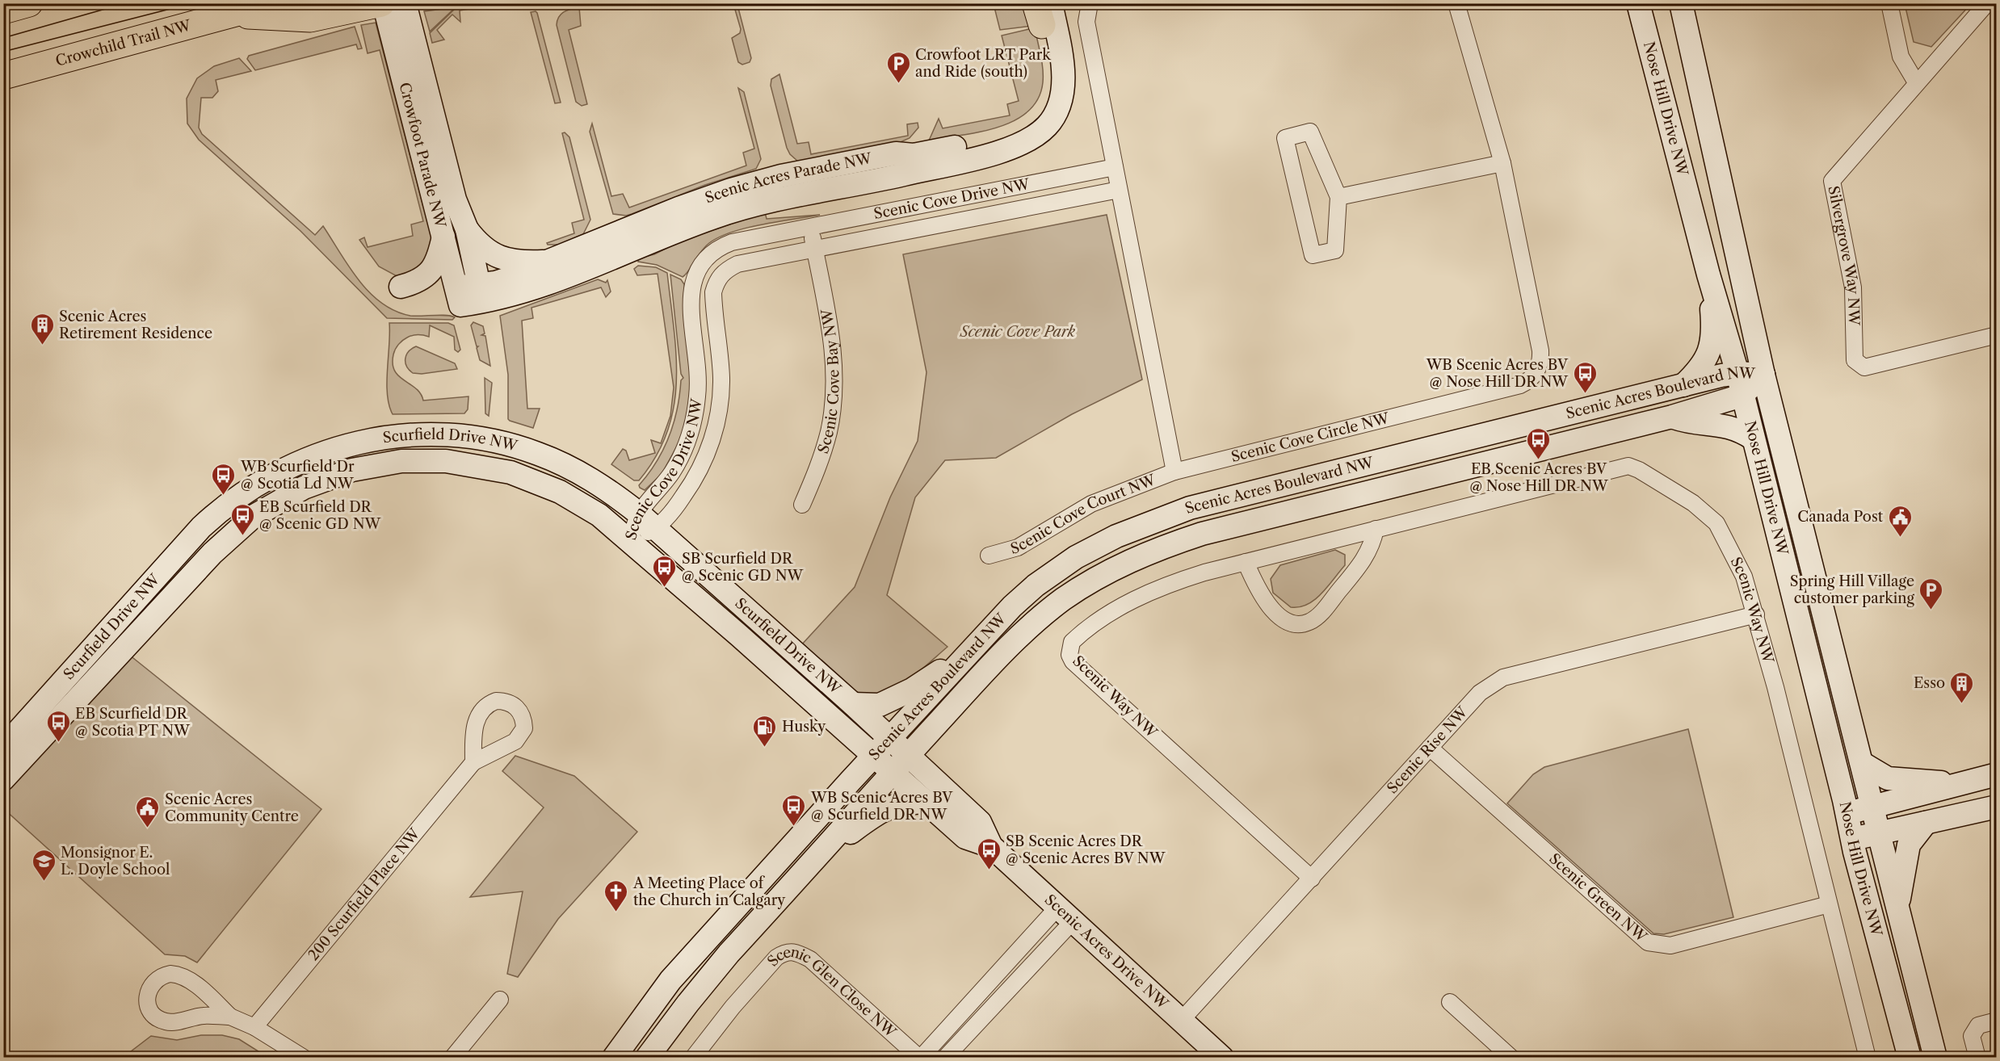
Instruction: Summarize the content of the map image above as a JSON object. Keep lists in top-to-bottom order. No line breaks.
{"streets":{"highway":["Crowchild Trail NW"],"street":["Nose Hill Drive NW","Crowfoot Parade NW","Scenic Acres Parade NW","Scenic Cove Drive NW","Silvergrove Way NW","Scenic Cove Bay NW","Scenic Acres Boulevard NW","Scenic Cove Circle NW","Scurfield Drive NW","Scenic Cove Court NW","Scenic Way NW","Scenic Rise NW","200 Scurfield Place NW","Scenic Green NW","Scenic Acres Drive NW","Scenic Glen Close NW"]},"crossings":[["Nose Hill Drive NW","Scenic Acres Boulevard NW"],["Crowfoot Parade NW","Scenic Acres Parade NW"],["Scenic Cove Drive NW","Scenic Cove Bay NW"],["Scenic Cove Drive NW","Scurfield Drive NW"],["Scenic Acres Boulevard NW","Scurfield Drive NW"],["Scenic Acres Boulevard NW","Scenic Acres Drive NW"],["Scenic Cove Circle NW","Scenic Cove Court NW"],["Scurfield Drive NW","Scenic Acres Drive NW"],["Scenic Way NW","Scenic Rise NW"],["Scenic Way NW","Scenic Green NW"],["Scenic Rise NW","Scenic Green NW"],["Scenic Rise NW","Scenic Acres Drive NW"],["Scenic Acres Drive NW","Scenic Glen Close NW"]],"parks":["Scenic Cove Park"],"places":{"parking":["Crowfoot LRT Park and Ride (south)","Spring Hill Village customer parking"],"building":["Scenic Acres Retirement Residence","Esso"],"bus stop":["WB Scenic Acres BV @ Nose Hill DR NW","EB Scenic Acres BV @ Nose Hill DR NW","WB Scurfield Dr @ Scotia Ld NW","EB Scurfield DR @ Scenic GD NW","SB Scurfield DR @ Scenic GD NW","EB Scurfield DR @ Scotia PT NW","WB Scenic Acres BV @ Scurfield DR NW","SB Scenic Acres DR @ Scenic Acres BV NW"],"public building":["Canada Post","Scenic Acres Community Centre"],"fuel station":["Husky"],"school or university":["Monsignor E. L. Doyle School"],"church":["A Meeting Place of the Church in Calgary"]}}
